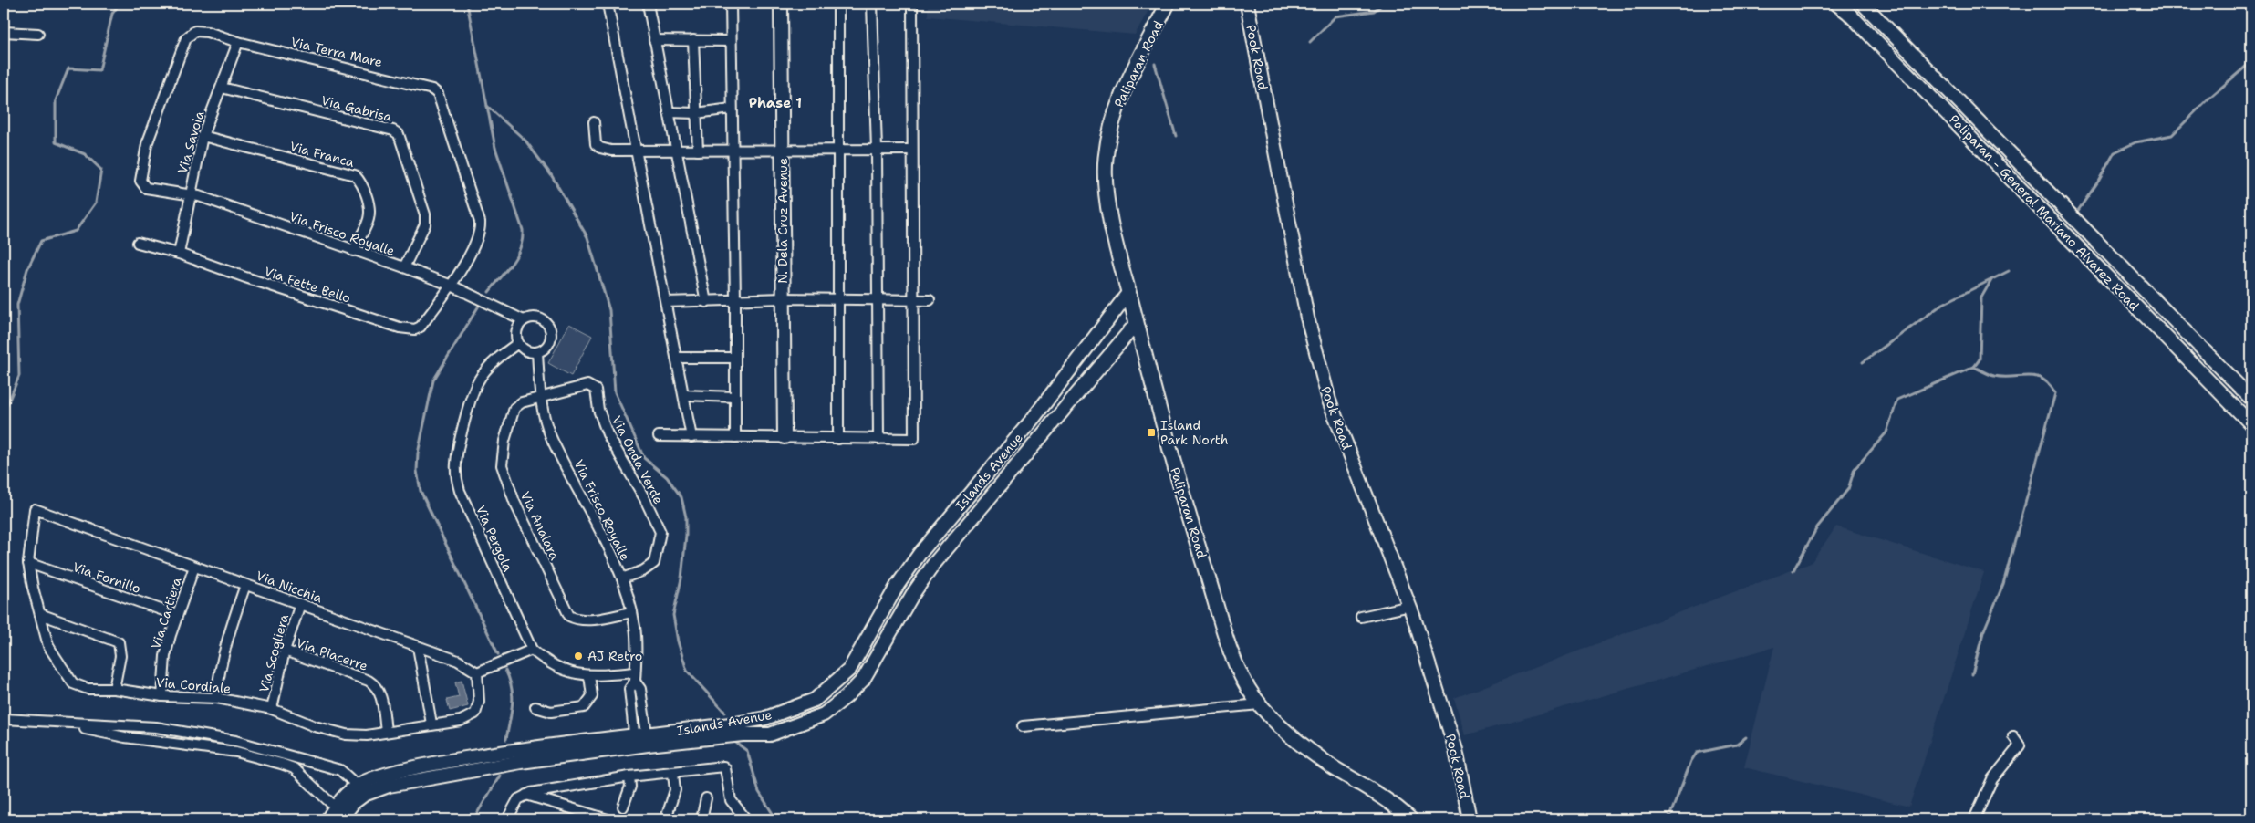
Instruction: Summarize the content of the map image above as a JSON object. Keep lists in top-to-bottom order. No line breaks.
{"streets":{"main road":["Paliparan Road"],"street":["Via Terra Mare","Pook Road","Via Gabrisa","Via Savoia","Via Franca","Paliparan - General Mariano Alvarez Road","N. Dela Cruz Avenue","Via Frisco Royalle","Via Fette Bello","Via Onda Verde","Islands Avenue","Via Analara","Via Pergola","Via Fornillo","Via Nicchia","Via Cartiera","Via Scogliera","Via Piacerre","Via Cordiale"]},"crossings":[["Via Terra Mare","Via Savoia"],["Via Terra Mare","Via Frisco Royalle"],["Via Terra Mare","Via Fette Bello"],["Paliparan Road","Islands Avenue"],["Via Gabrisa","Via Savoia"],["Via Gabrisa","Via Frisco Royalle"],["Via Savoia","Via Franca"],["Via Savoia","Via Frisco Royalle"],["Via Savoia","Via Fette Bello"],["Via Franca","Via Frisco Royalle"],["Via Frisco Royalle","Via Fette Bello"],["Via Frisco Royalle","Via Onda Verde"],["Via Frisco Royalle","Islands Avenue"],["Via Frisco Royalle","Via Analara"],["Via Frisco Royalle","Via Pergola"],["Via Onda Verde","Via Analara"],["Via Fornillo","Via Cartiera"],["Via Fornillo","Via Cordiale"],["Via Nicchia","Via Cartiera"],["Via Nicchia","Via Scogliera"],["Via Nicchia","Via Cordiale"],["Via Cartiera","Via Cordiale"],["Via Scogliera","Via Piacerre"],["Via Scogliera","Via Cordiale"],["Via Piacerre","Via Cordiale"]],"districts":["Phase 1"],"places":{"transit":["Island Park North"],"other":["AJ Retro"]}}
